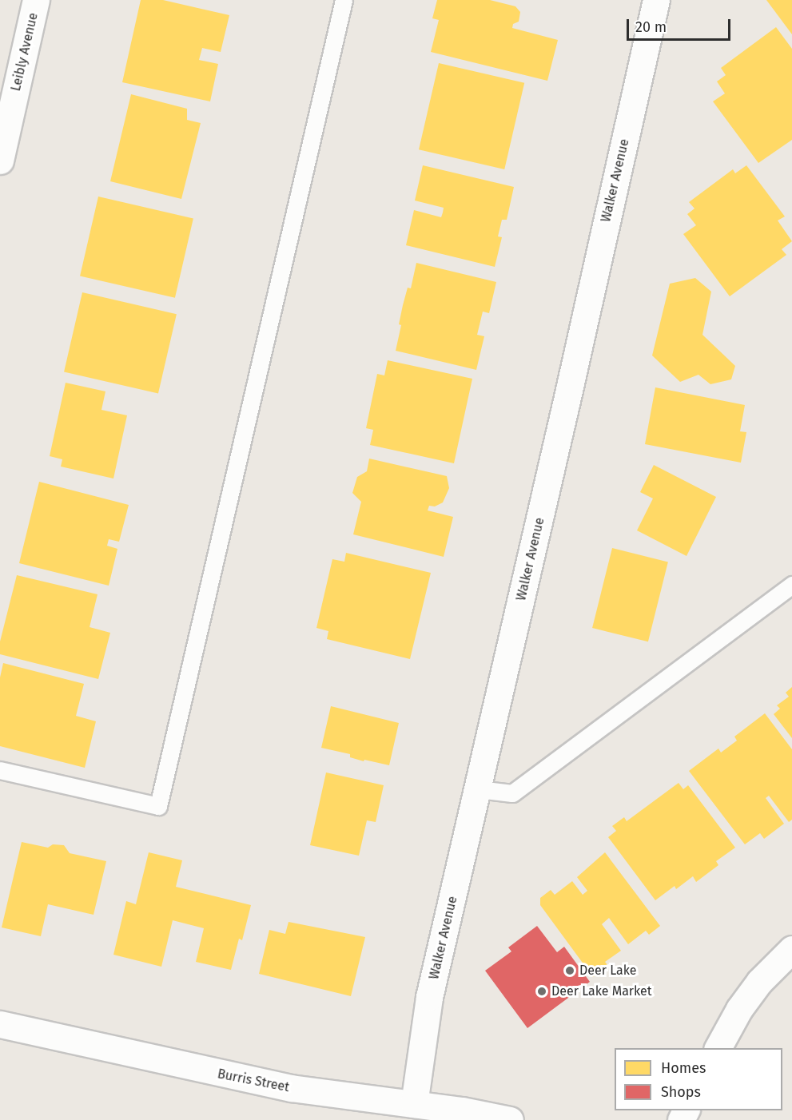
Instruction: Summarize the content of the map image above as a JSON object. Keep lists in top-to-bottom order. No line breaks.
{"streets":{"street":["Leibly Avenue","Walker Avenue","Burris Street"]},"crossings":[["Walker Avenue","Burris Street"]],"places":["Deer Lake","Deer Lake Market"],"legend":["Homes","Shops"],"scale_bar":"20 m"}
